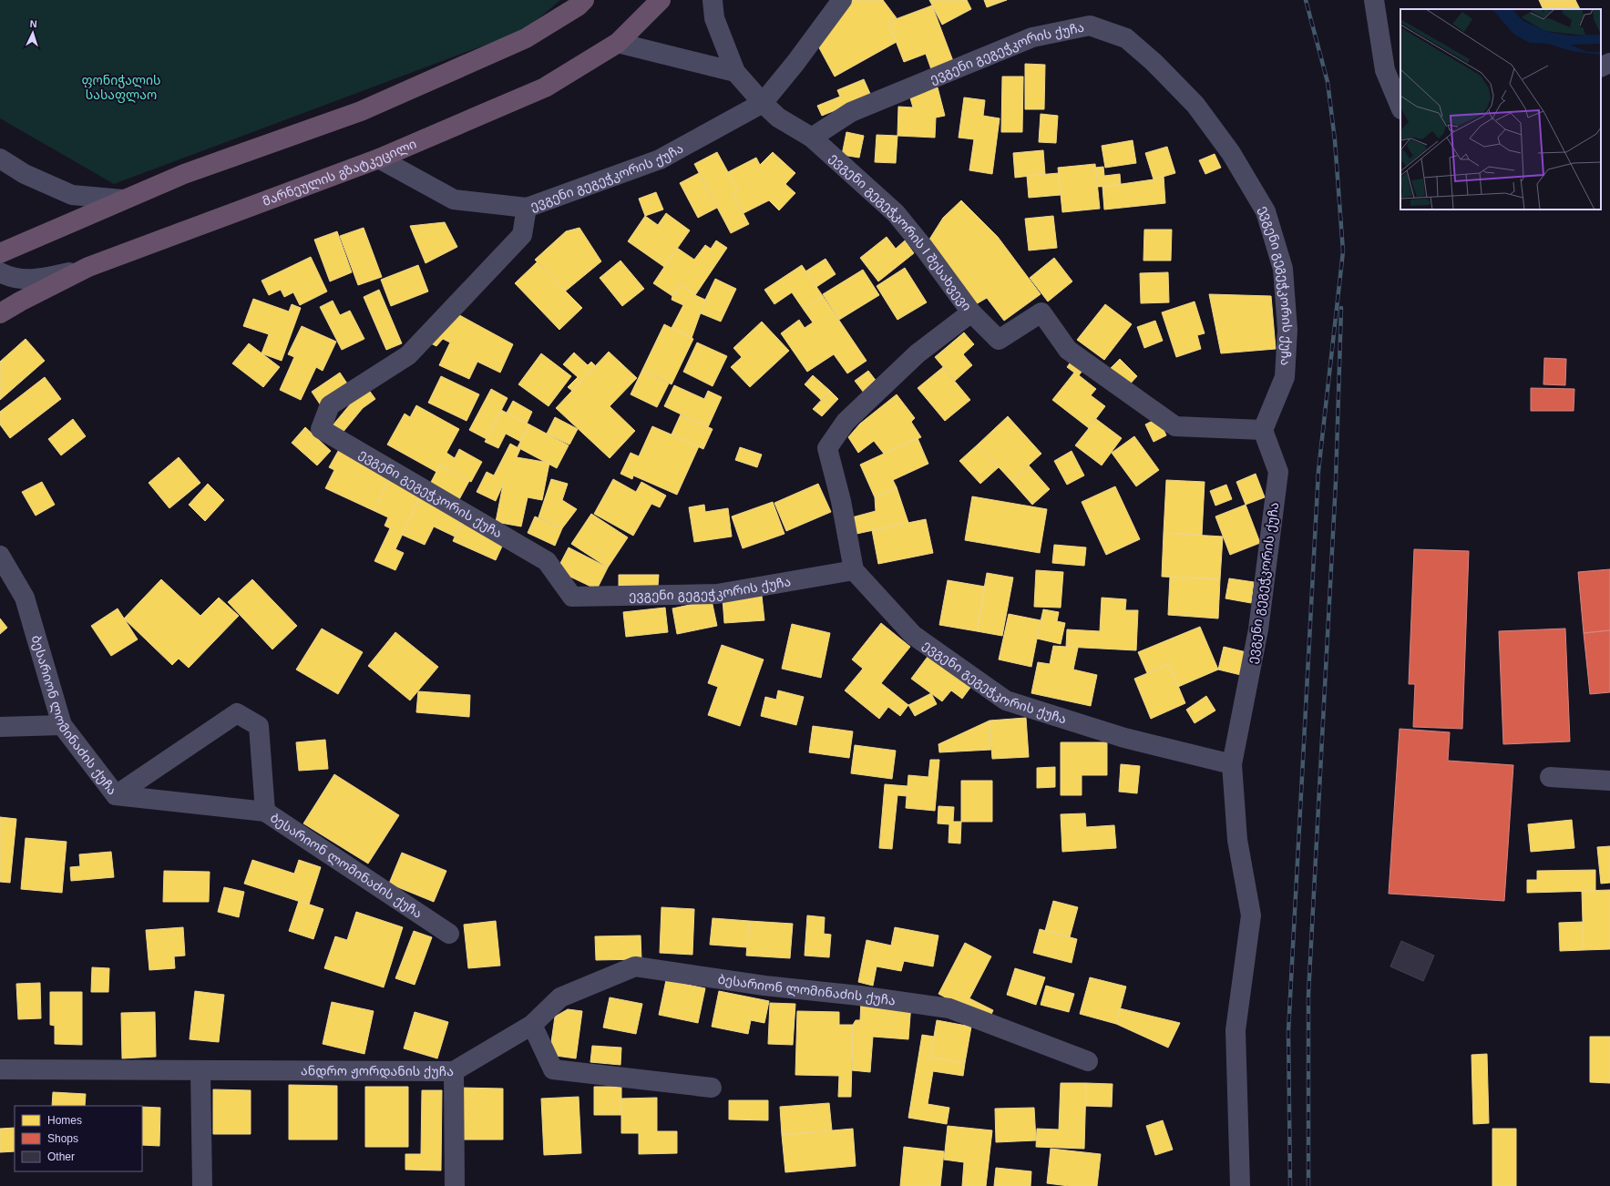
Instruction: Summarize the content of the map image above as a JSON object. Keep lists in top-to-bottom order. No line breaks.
{"streets":{"highway":["მარნეულის გზატკეცილი"],"street":["ევგენი გეგეჭკორის ქუჩა","ევგენი გეგეჭკორის I შესახვევი","ბესარიონ ლომინაძის ქუჩა","ანდრო ჟორდანის ქუჩა"]},"crossings":[["ევგენი გეგეჭკორის ქუჩა","ევგენი გეგეჭკორის I შესახვევი"],["ბესარიონ ლომინაძის ქუჩა","ანდრო ჟორდანის ქუჩა"]],"parks":["ფონიჭალის სასაფლაო"],"legend":["Homes","Shops","Other"],"north":"top"}
